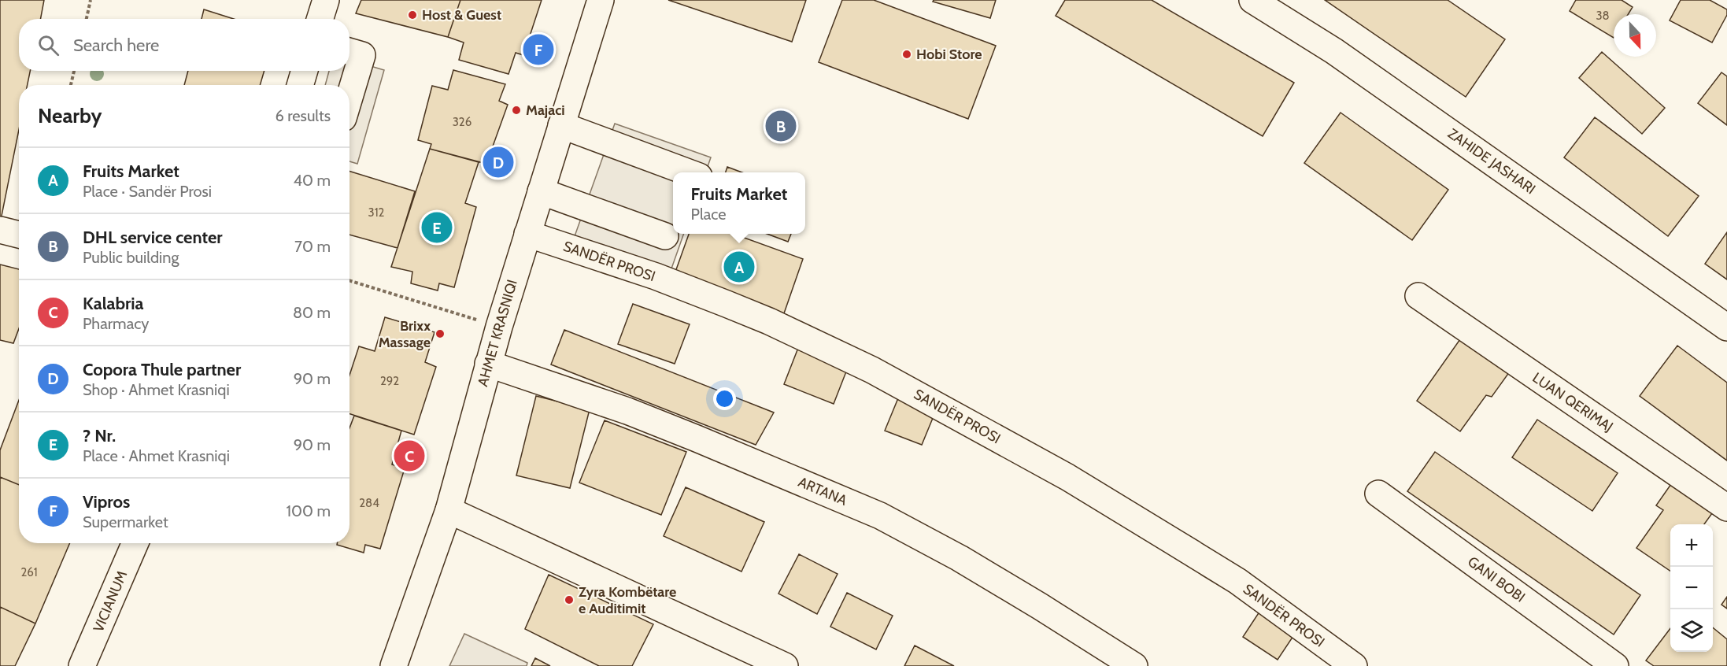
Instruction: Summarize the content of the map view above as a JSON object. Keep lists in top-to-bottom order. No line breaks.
{"streets":{"street":["ZAHIDE JASHARI","SANDËR PROSI","AHMET KRASNIQI","LUAN QERIMAJ","ARTANA","GANI BOBI","VICIANUM"]},"crossings":[["SANDËR PROSI","AHMET KRASNIQI"],["AHMET KRASNIQI","ARTANA"]],"places":["Host & Guest","Hobi Store","Majaci","Brixx Massage","Zyra Kombëtare e Auditimit"],"house_numbers":["38","326","312","292","284","261"],"north":"bottom","page":{"search":"Search here","pins":["F","B","D","E","A","C"],"heading":["Nearby","6 results"],"list":[{"mark":"A","name":"Fruits Market","note":"Place · Sandër Prosi","value":"40 m"},{"mark":"B","name":"DHL service center","note":"Public building","value":"70 m"},{"mark":"C","name":"Kalabria","note":"Pharmacy","value":"80 m"},{"mark":"D","name":"Copora Thule partner","note":"Shop · Ahmet Krasniqi","value":"90 m"},{"mark":"E","name":"? Nr.","note":"Place · Ahmet Krasniqi","value":"90 m"},{"mark":"F","name":"Vipros","note":"Supermarket","value":"100 m"}],"popup":["Fruits Market","Place"],"map_buttons":["+","−"]}}
